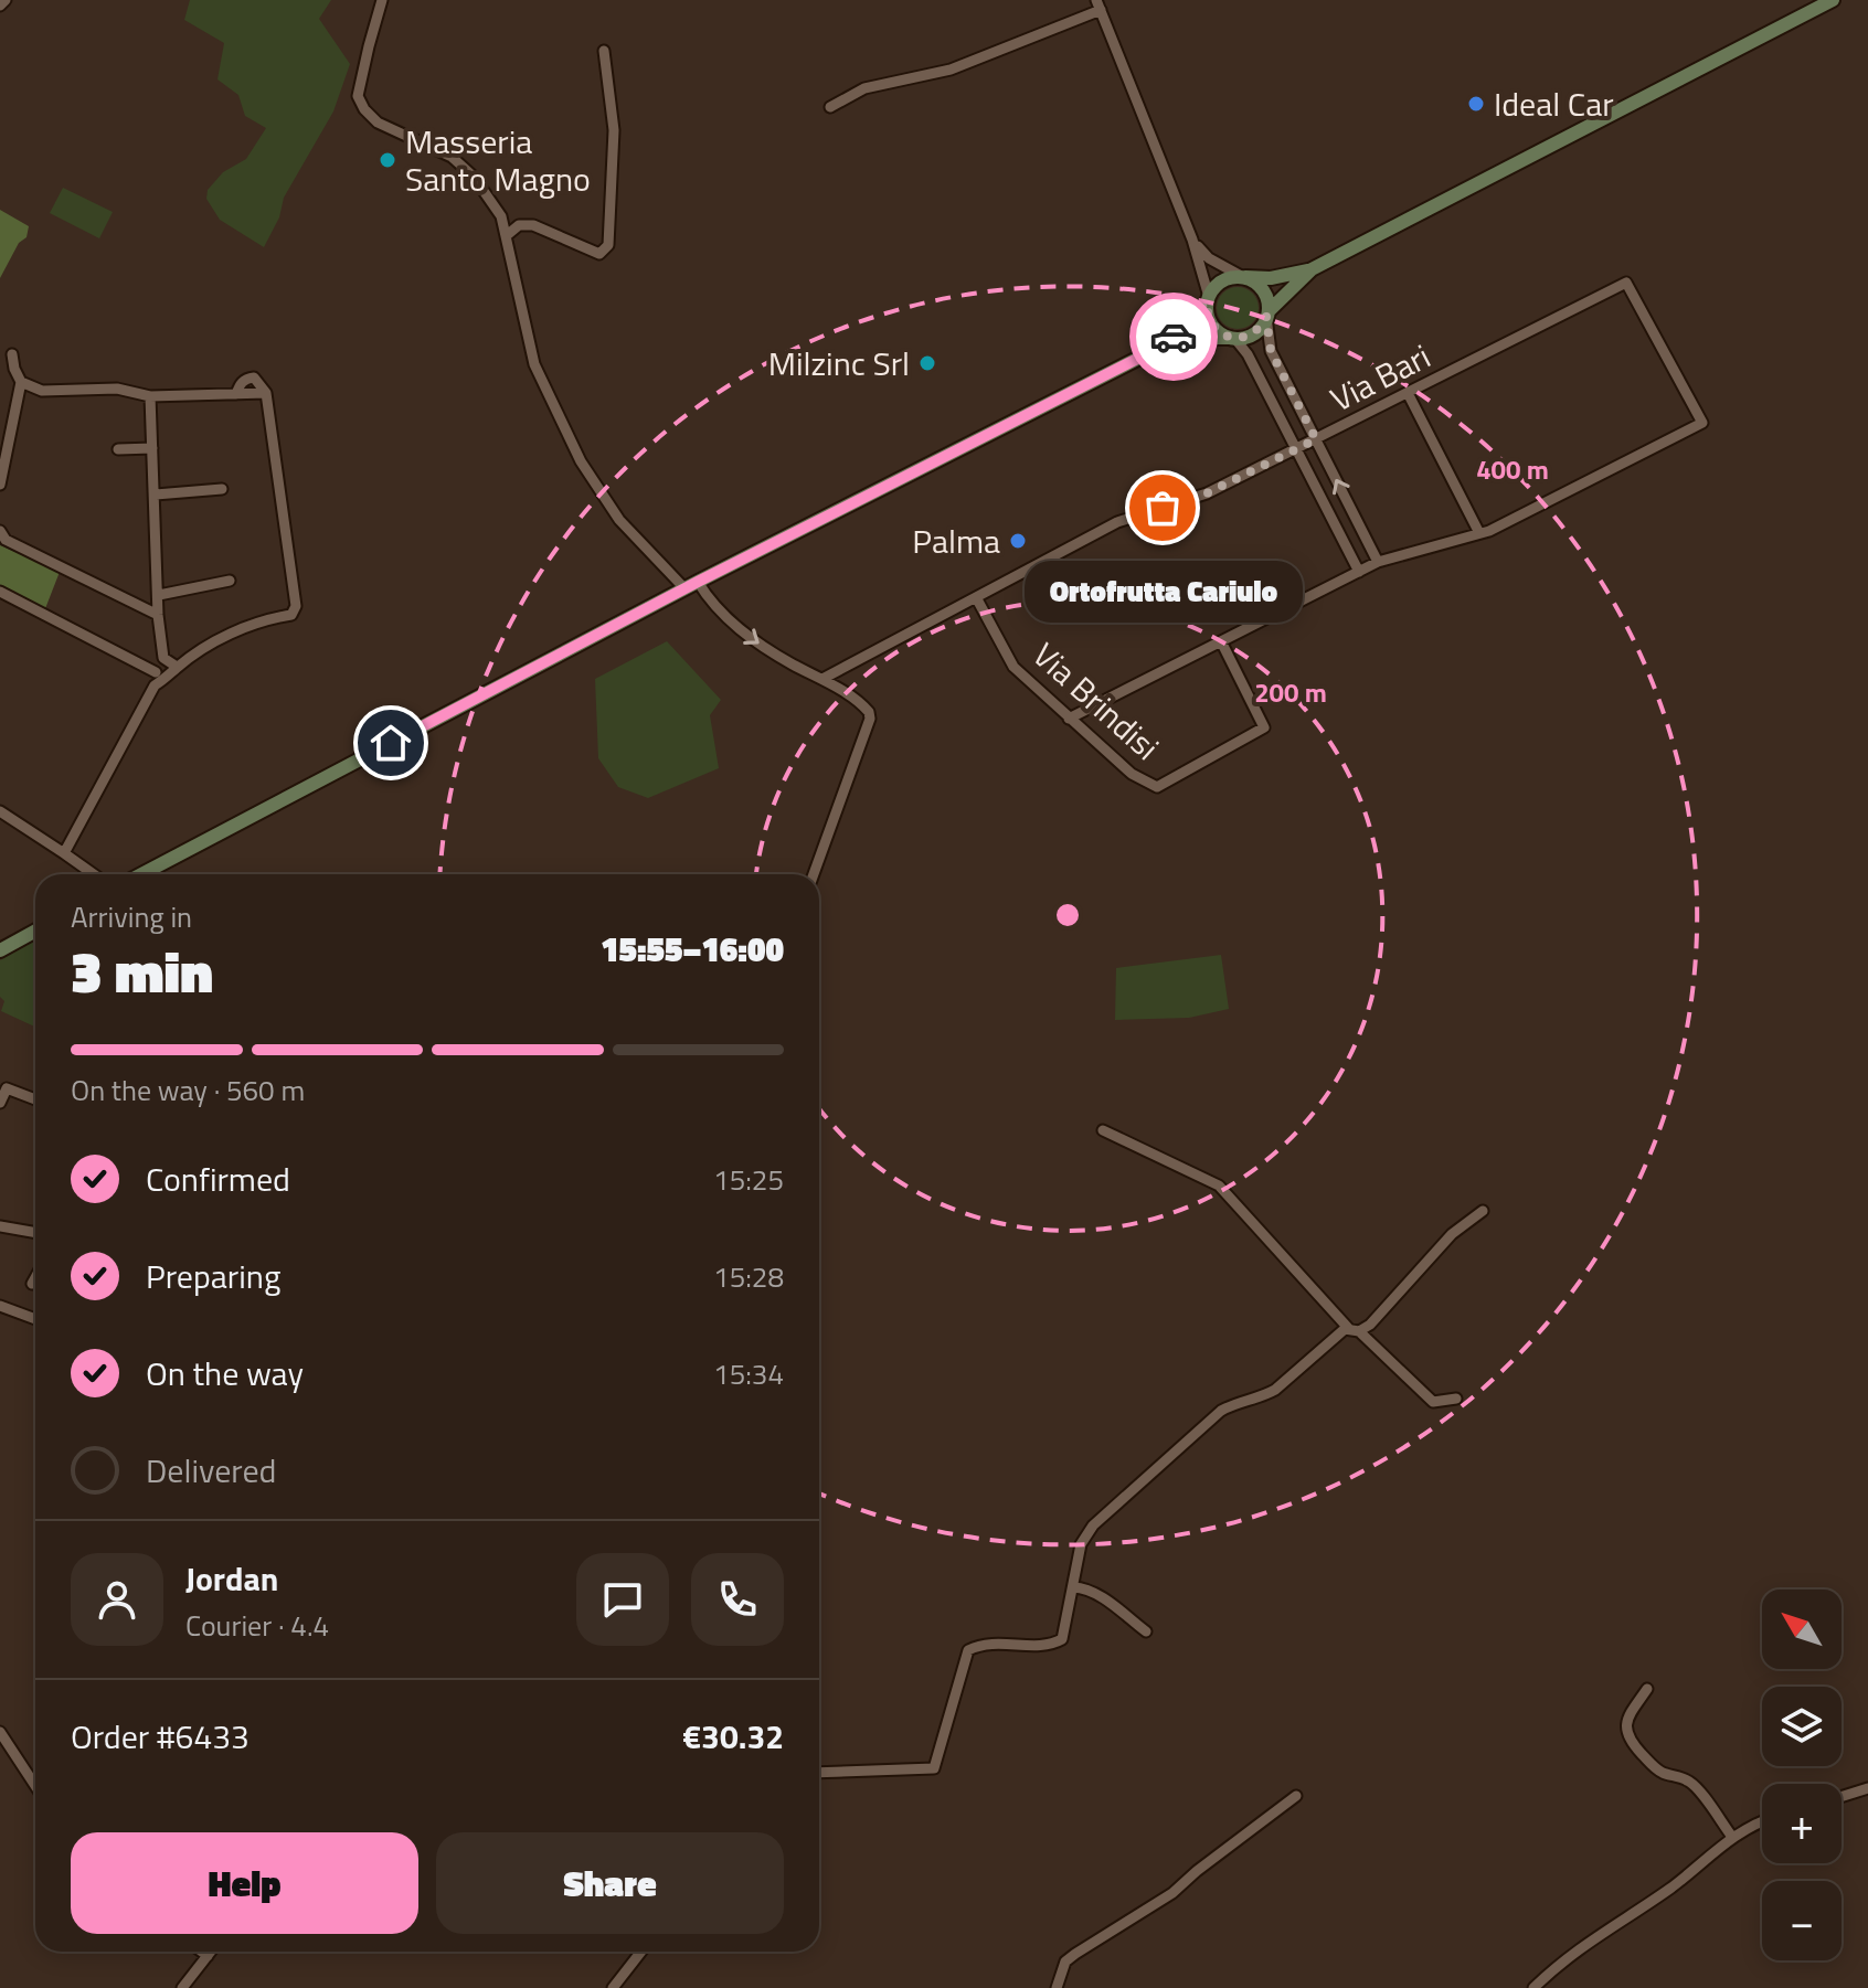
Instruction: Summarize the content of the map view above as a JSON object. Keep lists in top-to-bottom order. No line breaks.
{"streets":{"street":["Via Bari","Via Brindisi"]},"crossings":[["Via Bari","Via Brindisi"]],"places":["Ideal Car","Masseria Santo Magno","Milzinc Srl","Ortofrutta Cariulo","Palma"],"north":"top left","page":{"bubble":"Ortofrutta Cariulo","heading":["3 min","Arriving in","15:55–16:00"],"panel":["Jordan","Courier · 4.4","Order #6433","€30.32"],"bar":"On the way · 560 m","list":[["Confirmed","15:25"],["Preparing","15:28"],["On the way","15:34"],"Delivered"],"map_buttons":["+","−"],"buttons":["Help","Share"]},"rings":["400 m","200 m"]}
